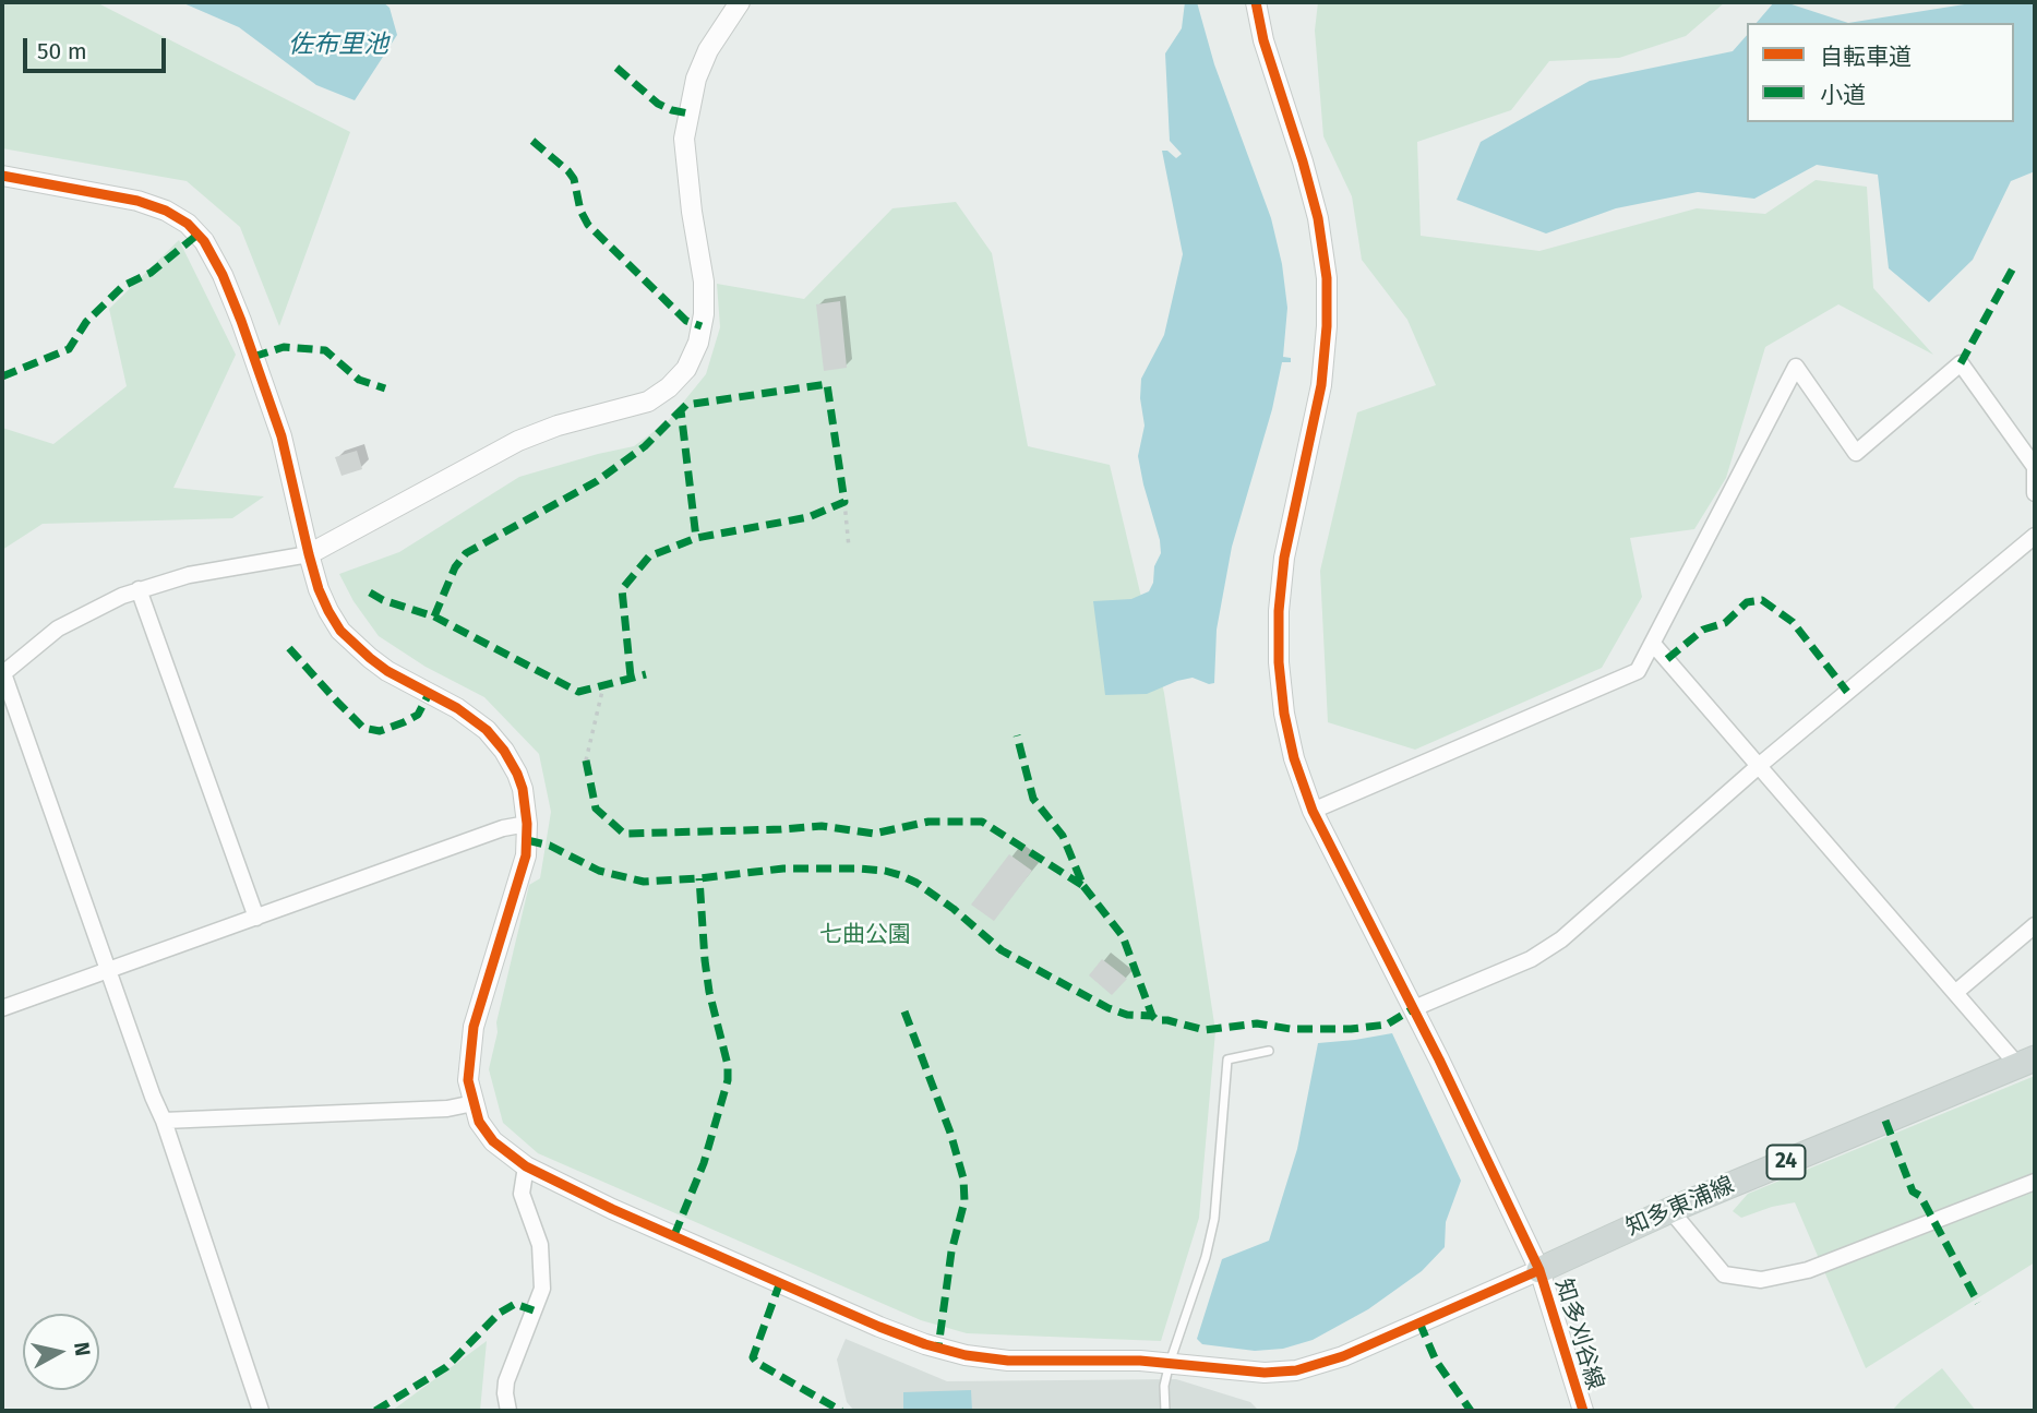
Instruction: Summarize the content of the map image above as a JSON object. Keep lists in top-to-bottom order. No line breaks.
{"streets":{"main road":["24","知多東浦線"],"street":["知多刈谷線"]},"crossings":[["知多東浦線","知多刈谷線"]],"water":["佐布里池"],"parks":["七曲公園"],"legend":["自転車道","小道"],"scale_bar":"50 m","north":"right"}
